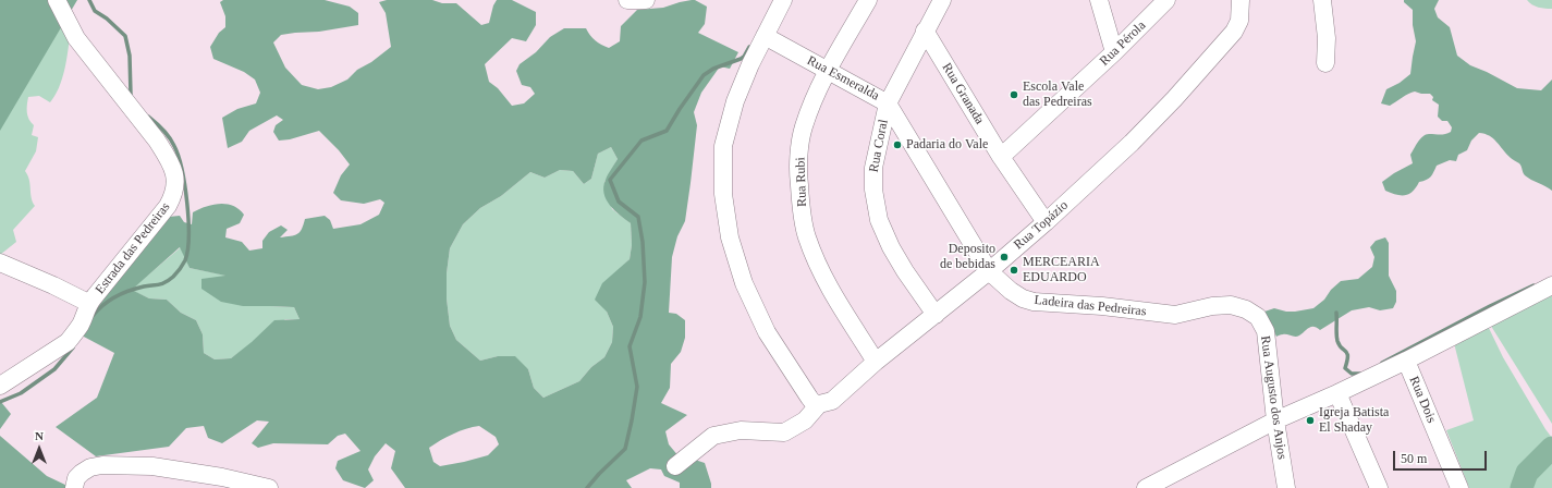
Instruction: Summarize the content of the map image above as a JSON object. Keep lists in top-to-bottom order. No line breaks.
{"streets":{"street":["Rua Pérola","Rua Esmeralda","Rua Granada","Rua Coral","Rua Rubi","Rua Topázio","Estrada das Pedreiras","Ladeira das Pedreiras","Rua Augusto dos Anjos","Rua Dois"]},"crossings":[["Rua Pérola","Rua Granada"],["Rua Esmeralda","Rua Coral"],["Rua Esmeralda","Rua Rubi"],["Rua Esmeralda","Rua Topázio"],["Rua Esmeralda","Ladeira das Pedreiras"],["Rua Granada","Rua Coral"],["Rua Granada","Rua Topázio"],["Rua Coral","Rua Topázio"],["Rua Rubi","Rua Topázio"],["Rua Topázio","Ladeira das Pedreiras"],["Ladeira das Pedreiras","Rua Augusto dos Anjos"]],"places":["Escola Vale das Pedreiras","Padaria do Vale","Deposito de bebidas","MERCEARIA EDUARDO","Igreja Batista El Shaday"],"scale_bar":"50 m","north":"top"}
